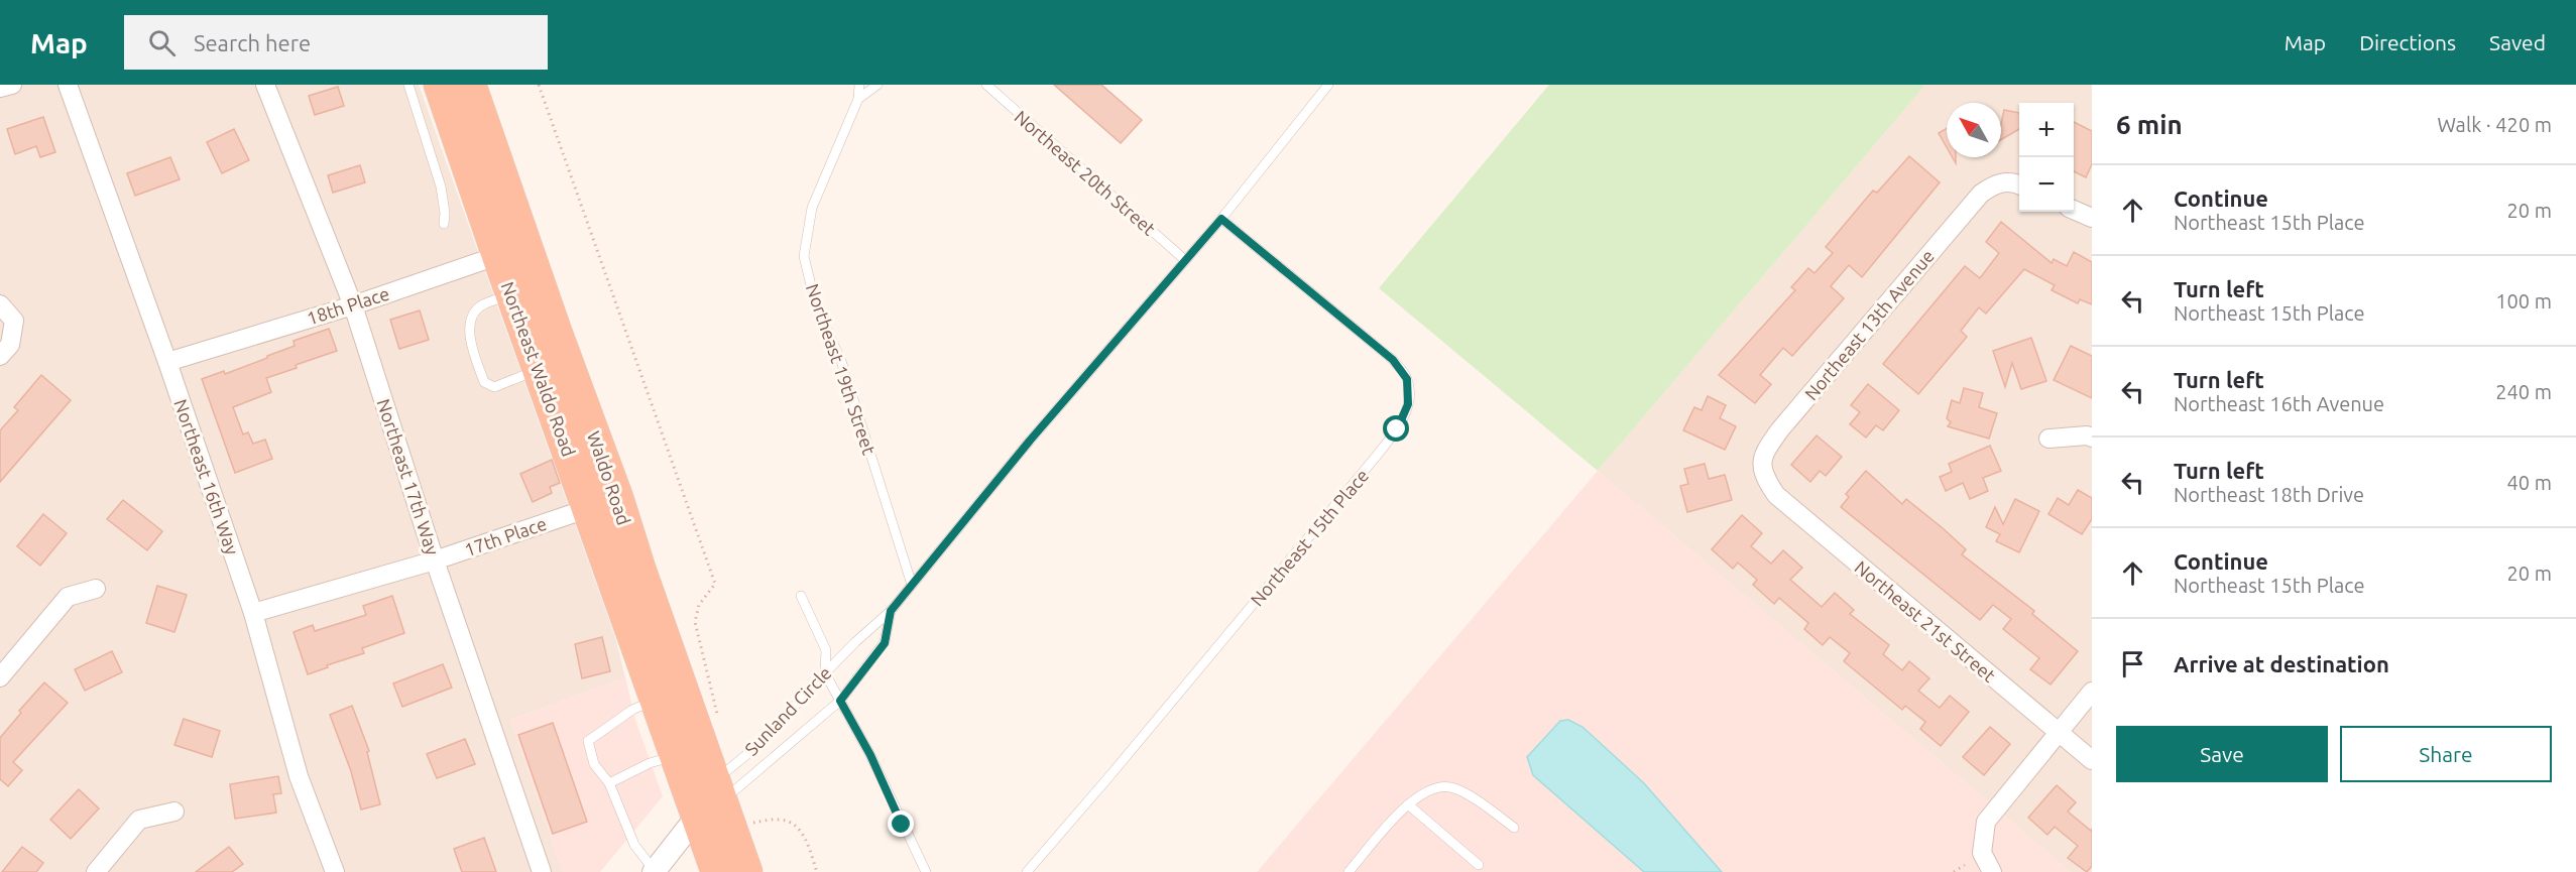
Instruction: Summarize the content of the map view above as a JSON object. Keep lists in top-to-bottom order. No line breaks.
{"streets":{"highway":["Northeast Waldo Road","Waldo Road"],"street":["18th Place","Northeast 13th Avenue","Northeast 16th Way","Northeast 17th Way","17th Place","Northeast 21st Street"],"lane":["Northeast 20th Street","Northeast 19th Street","Northeast 15th Place","Sunland Circle"]},"crossings":[["Northeast 20th Street","Sunland Circle"],["18th Place","Northeast Waldo Road"],["18th Place","Northeast 16th Way"],["18th Place","Northeast 17th Way"],["18th Place","Waldo Road"],["Northeast 13th Avenue","Northeast 21st Street"],["Northeast Waldo Road","Waldo Road"],["Northeast Waldo Road","17th Place"],["Northeast 19th Street","Sunland Circle"],["Northeast 16th Way","17th Place"],["Northeast 17th Way","17th Place"],["Waldo Road","17th Place"],["Waldo Road","Sunland Circle"],["Northeast 15th Place","Sunland Circle"]],"north":"top left","page":{"header":"Map","search":"Search here","nav":["Map","Directions","Saved"],"heading":["6 min","Walk · 420 m"],"map_buttons":["+","−"],"list":[["Continue","Northeast 15th Place","20 m"],["Turn left","Northeast 15th Place","100 m"],["Turn left","Northeast 16th Avenue","240 m"],["Turn left","Northeast 18th Drive","40 m"],["Continue","Northeast 15th Place","20 m"],"Arrive at destination"],"buttons":["Save","Share"]}}
